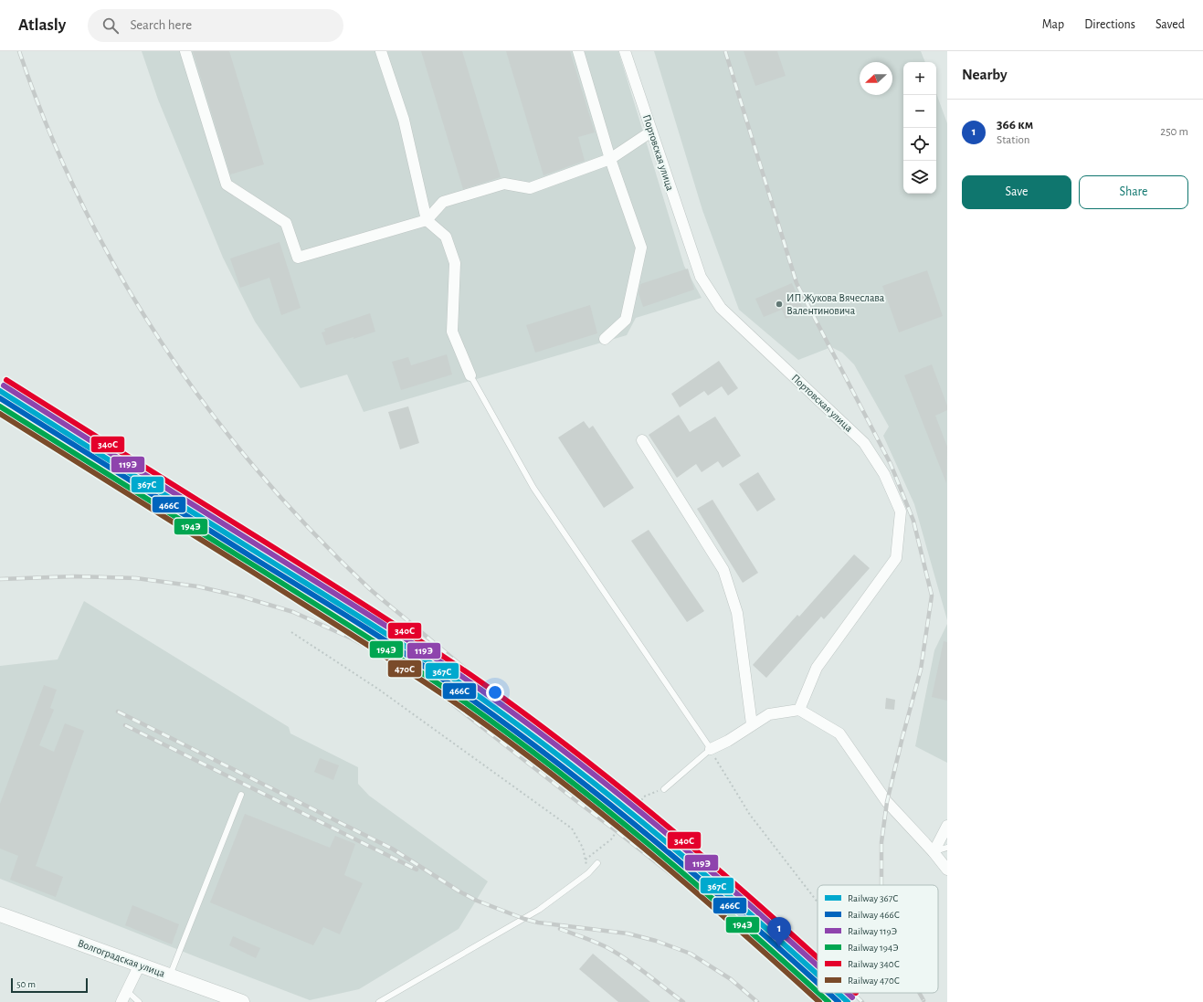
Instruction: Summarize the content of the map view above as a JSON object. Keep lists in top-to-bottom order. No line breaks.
{"streets":{"main road":["Волгоградская улица"],"street":["Портовская улица"]},"places":["ИП Жукова Вячеслава Валентиновича"],"lines":["rail line 340С","rail line 119Э","rail line 367С","rail line 466С","rail line 194Э","rail line 470С"],"legend":["Railway 367С","Railway 466С","Railway 119Э","Railway 194Э","Railway 340С","Railway 470С"],"scale_bar":"50 m","north":"left","page":{"header":"Atlasly","search":"Search here","nav":["Map","Directions","Saved"],"heading":"Nearby","map_buttons":["+","−"],"list":[{"mark":"1","name":"366 км","note":"Station","value":"250 m"}],"buttons":["Save","Share"],"pins":"1","scale":"50 m"}}
